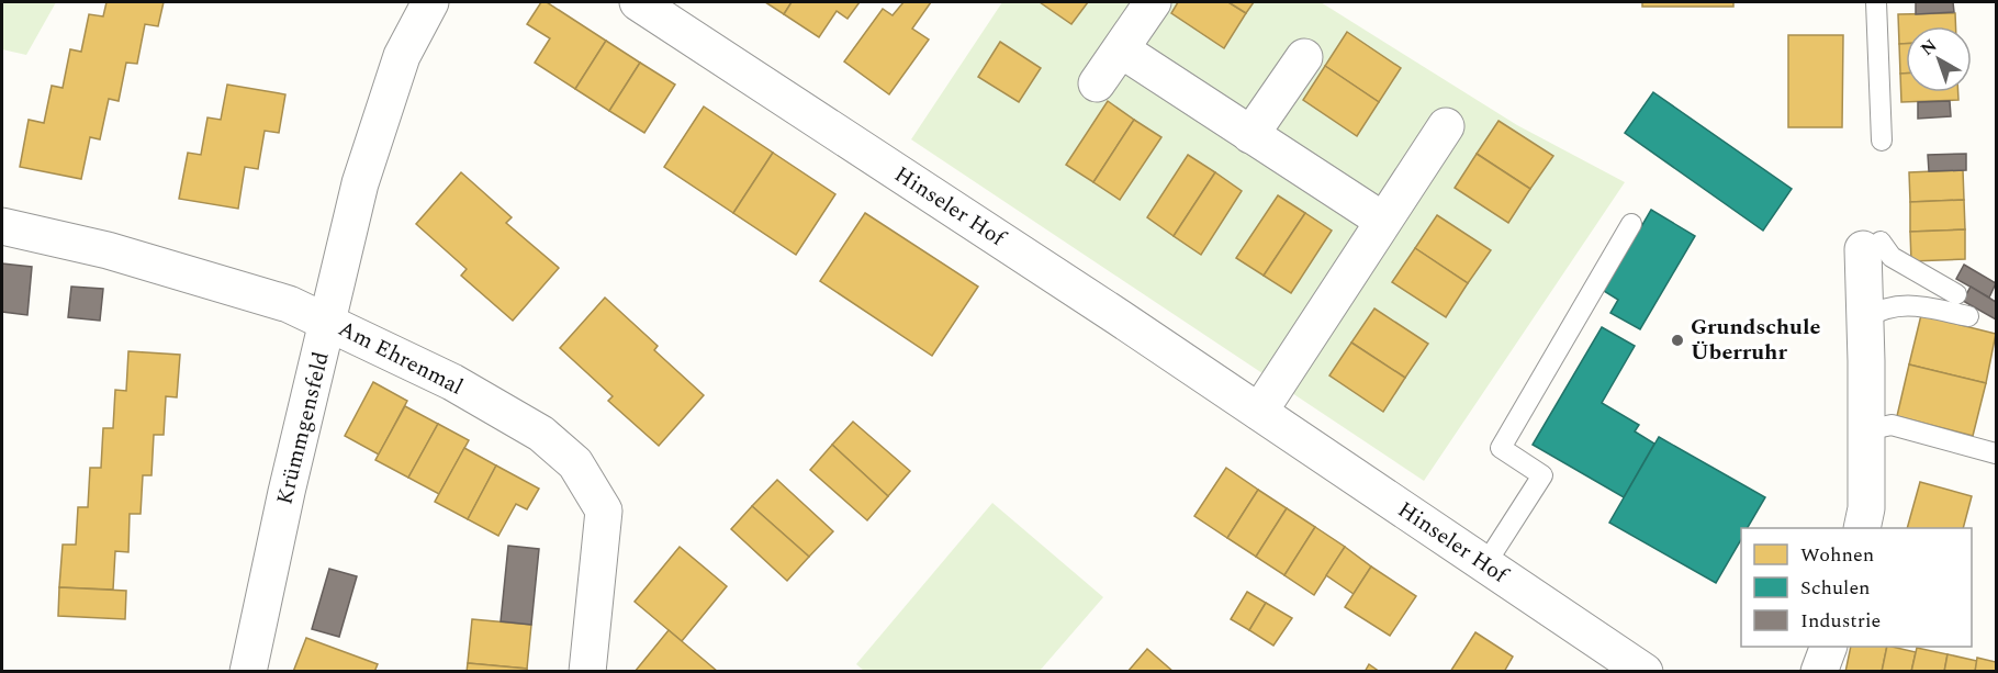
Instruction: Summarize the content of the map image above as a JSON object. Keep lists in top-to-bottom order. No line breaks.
{"streets":{"street":["Hinseler Hof","Am Ehrenmal","Krümmgensfeld"]},"crossings":[["Am Ehrenmal","Krümmgensfeld"]],"places":["Grundschule Überruhr"],"legend":["Wohnen","Schulen","Industrie"],"north":"top left"}
